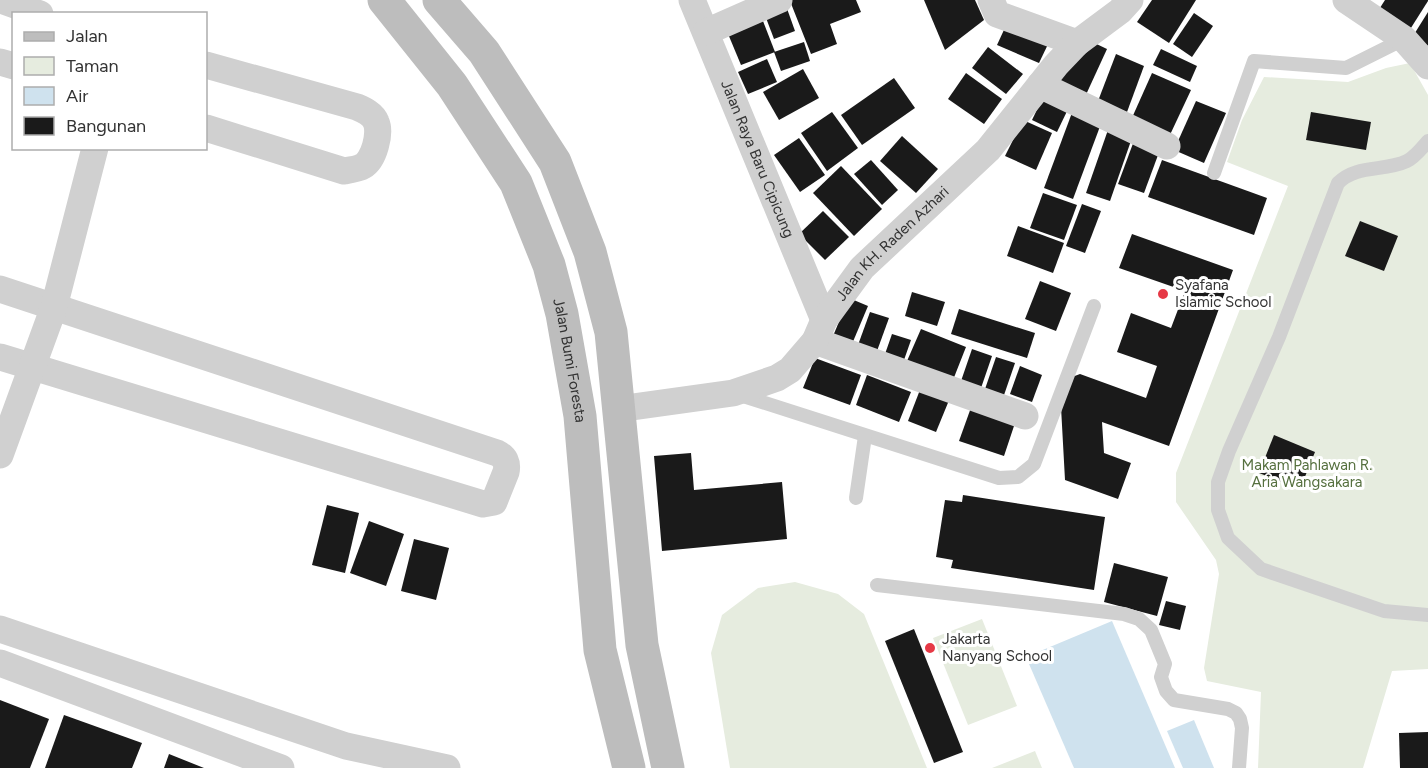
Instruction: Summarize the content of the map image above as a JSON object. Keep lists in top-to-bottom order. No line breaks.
{"streets":{"main road":["Jalan Bumi Foresta"],"street":["Jalan Raya Baru Cipicung","Jalan KH. Raden Azhari"]},"crossings":[["Jalan Raya Baru Cipicung","Jalan KH. Raden Azhari"]],"parks":["Makam Pahlawan R. Aria Wangsakara"],"places":["Syafana Islamic School","Jakarta Nanyang School"],"legend":["Jalan","Taman","Air","Bangunan"]}
